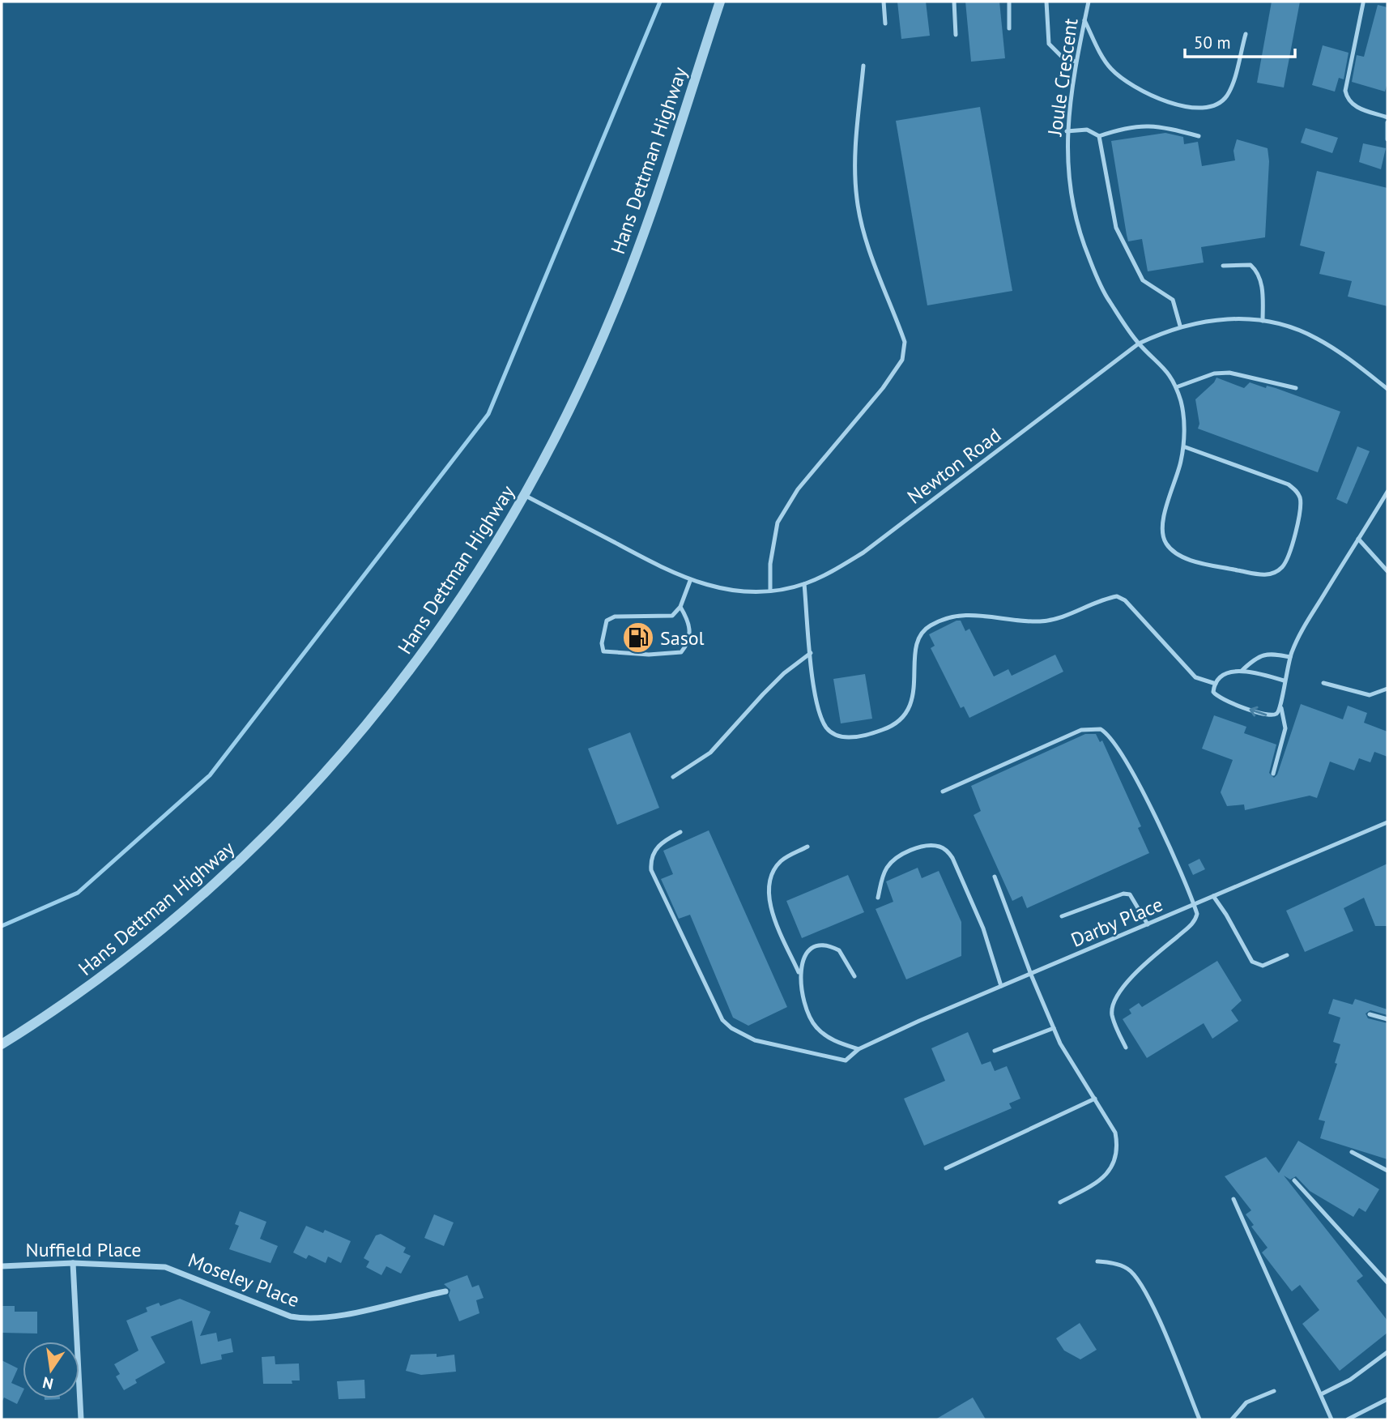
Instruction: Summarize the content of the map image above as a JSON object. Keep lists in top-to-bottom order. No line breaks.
{"streets":{"street":["Hans Dettman Highway","Nuffield Place","Moseley Place"],"lane":["Joule Crescent","Newton Road","Darby Place"]},"crossings":[["Joule Crescent","Newton Road"],["Hans Dettman Highway","Newton Road"],["Nuffield Place","Moseley Place"]],"places":{"fuel station":["Sasol"]},"scale_bar":"50 m","north":"bottom"}
